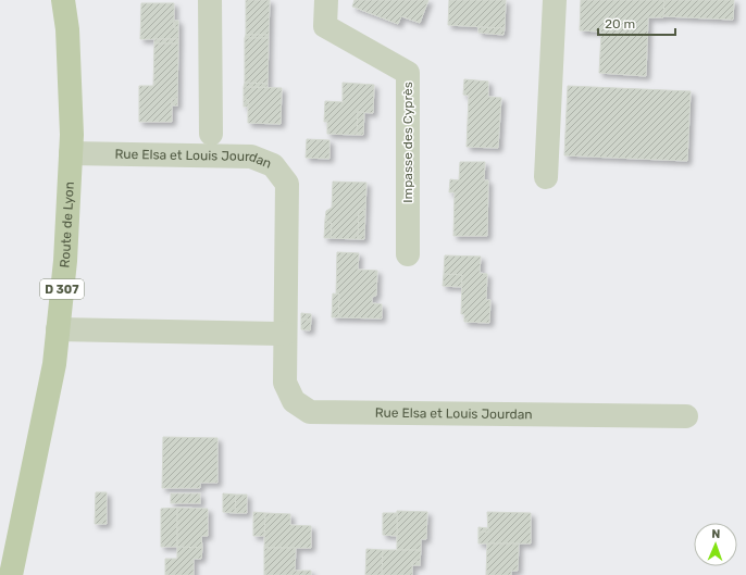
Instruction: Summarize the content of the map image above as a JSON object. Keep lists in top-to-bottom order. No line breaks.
{"streets":{"main road":["Route de Lyon","D 307"],"street":["Impasse des Cyprès","Rue Elsa et Louis Jourdan"]},"crossings":[["Rue Elsa et Louis Jourdan","Route de Lyon"]],"scale_bar":"20 m","north":"top"}
